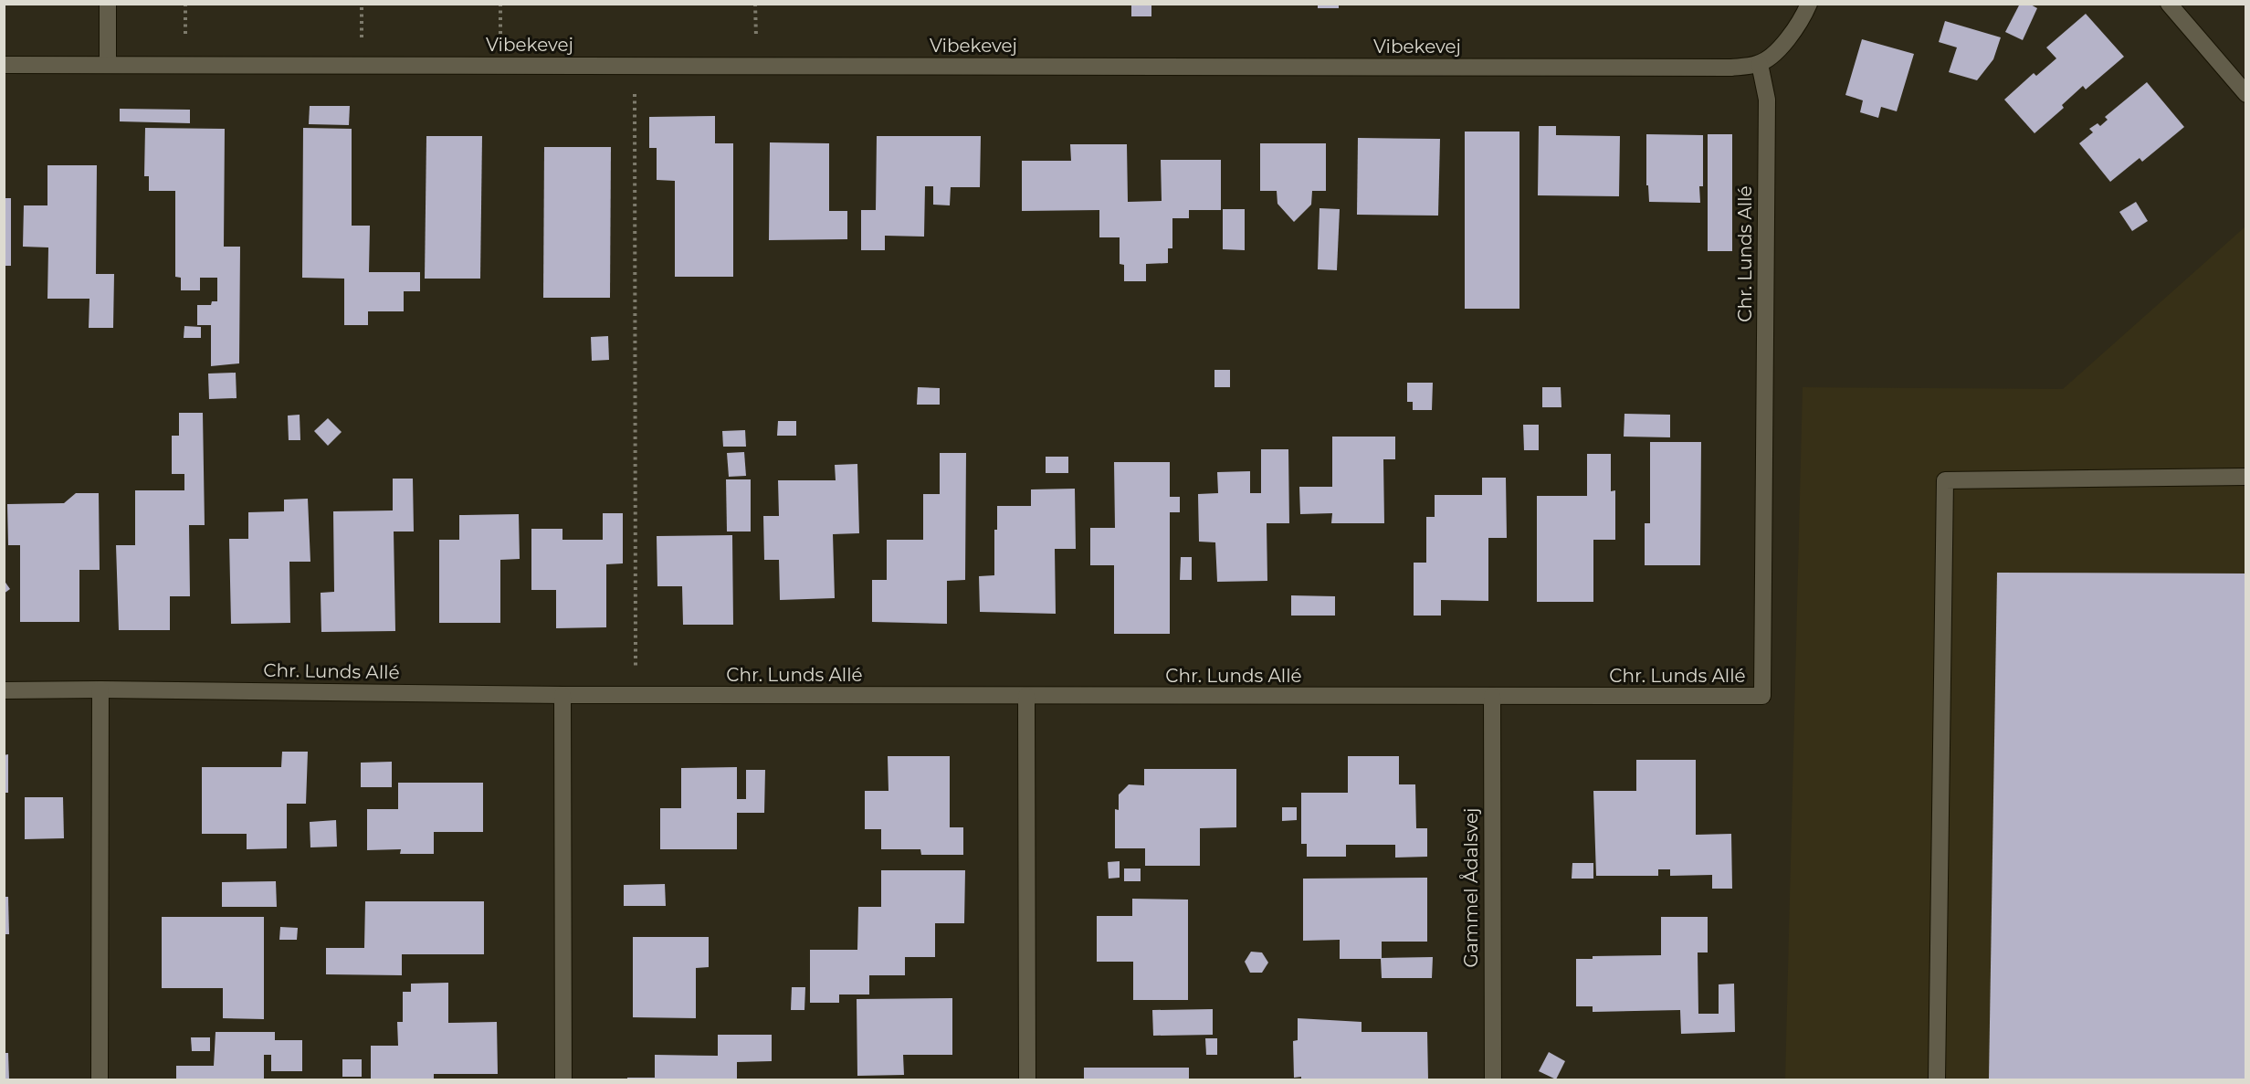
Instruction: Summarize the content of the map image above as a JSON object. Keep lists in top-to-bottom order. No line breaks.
{"streets":{"street":["Vibekevej","Chr. Lunds Allé","Gammel Ådalsvej"]},"crossings":[["Vibekevej","Chr. Lunds Allé"],["Chr. Lunds Allé","Gammel Ådalsvej"]]}
